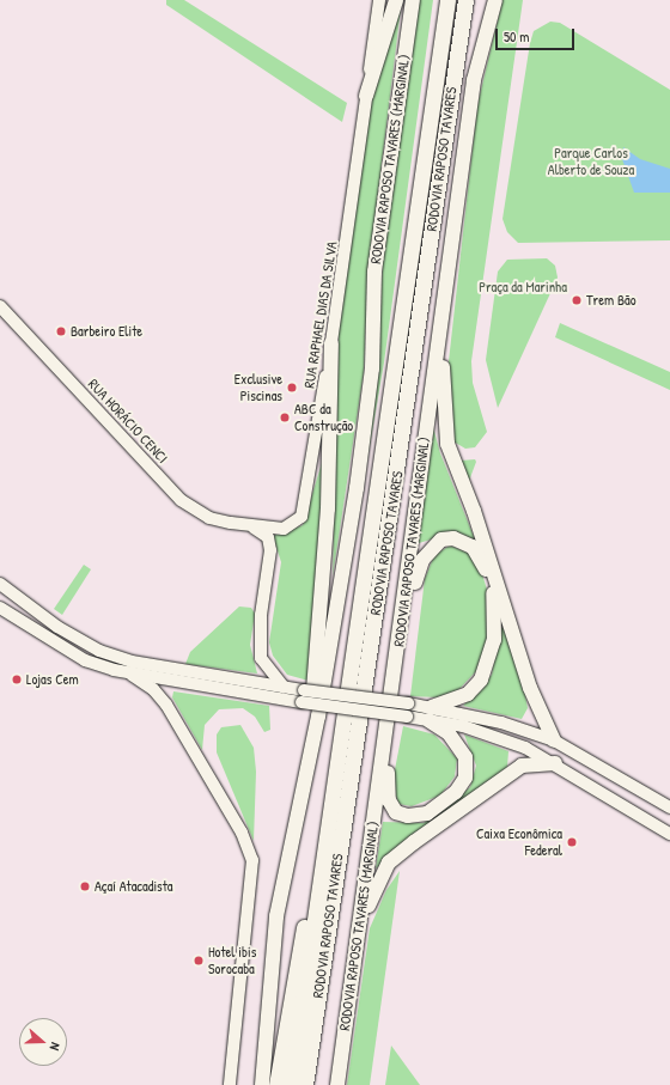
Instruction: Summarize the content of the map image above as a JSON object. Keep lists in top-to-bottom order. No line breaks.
{"streets":{"highway":["RODOVIA RAPOSO TAVARES (MARGINAL)","RODOVIA RAPOSO TAVARES"],"main road":["RUA RAPHAEL DIAS DA SILVA","RUA HORÁCIO CENCI"]},"crossings":[["RUA RAPHAEL DIAS DA SILVA","RUA HORÁCIO CENCI"]],"parks":["Parque Carlos Alberto de Souza","Praça da Marinha"],"places":["Trem Bão","Barbeiro Elite","Exclusive Piscinas","ABC da Construção","Lojas Cem","Caixa Econômica Federal","Açaí Atacadista","Hotel ibis Sorocaba"],"scale_bar":"50 m","north":"right"}
